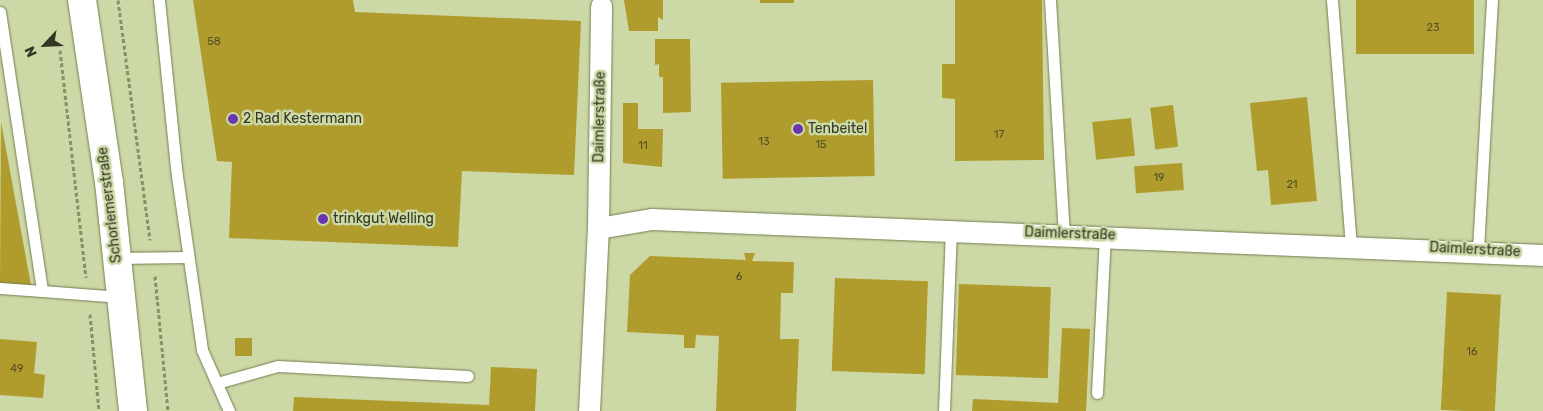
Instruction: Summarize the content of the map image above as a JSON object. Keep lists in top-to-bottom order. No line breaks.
{"streets":{"main road":["Schorlemerstraße"],"street":["Daimlerstraße"]},"places":["2 Rad Kestermann","Tenbeitel","trinkgut Welling"],"house_numbers":["23","58","17","13","15","11","19","21","6","16","49"],"north":"bottom left"}
